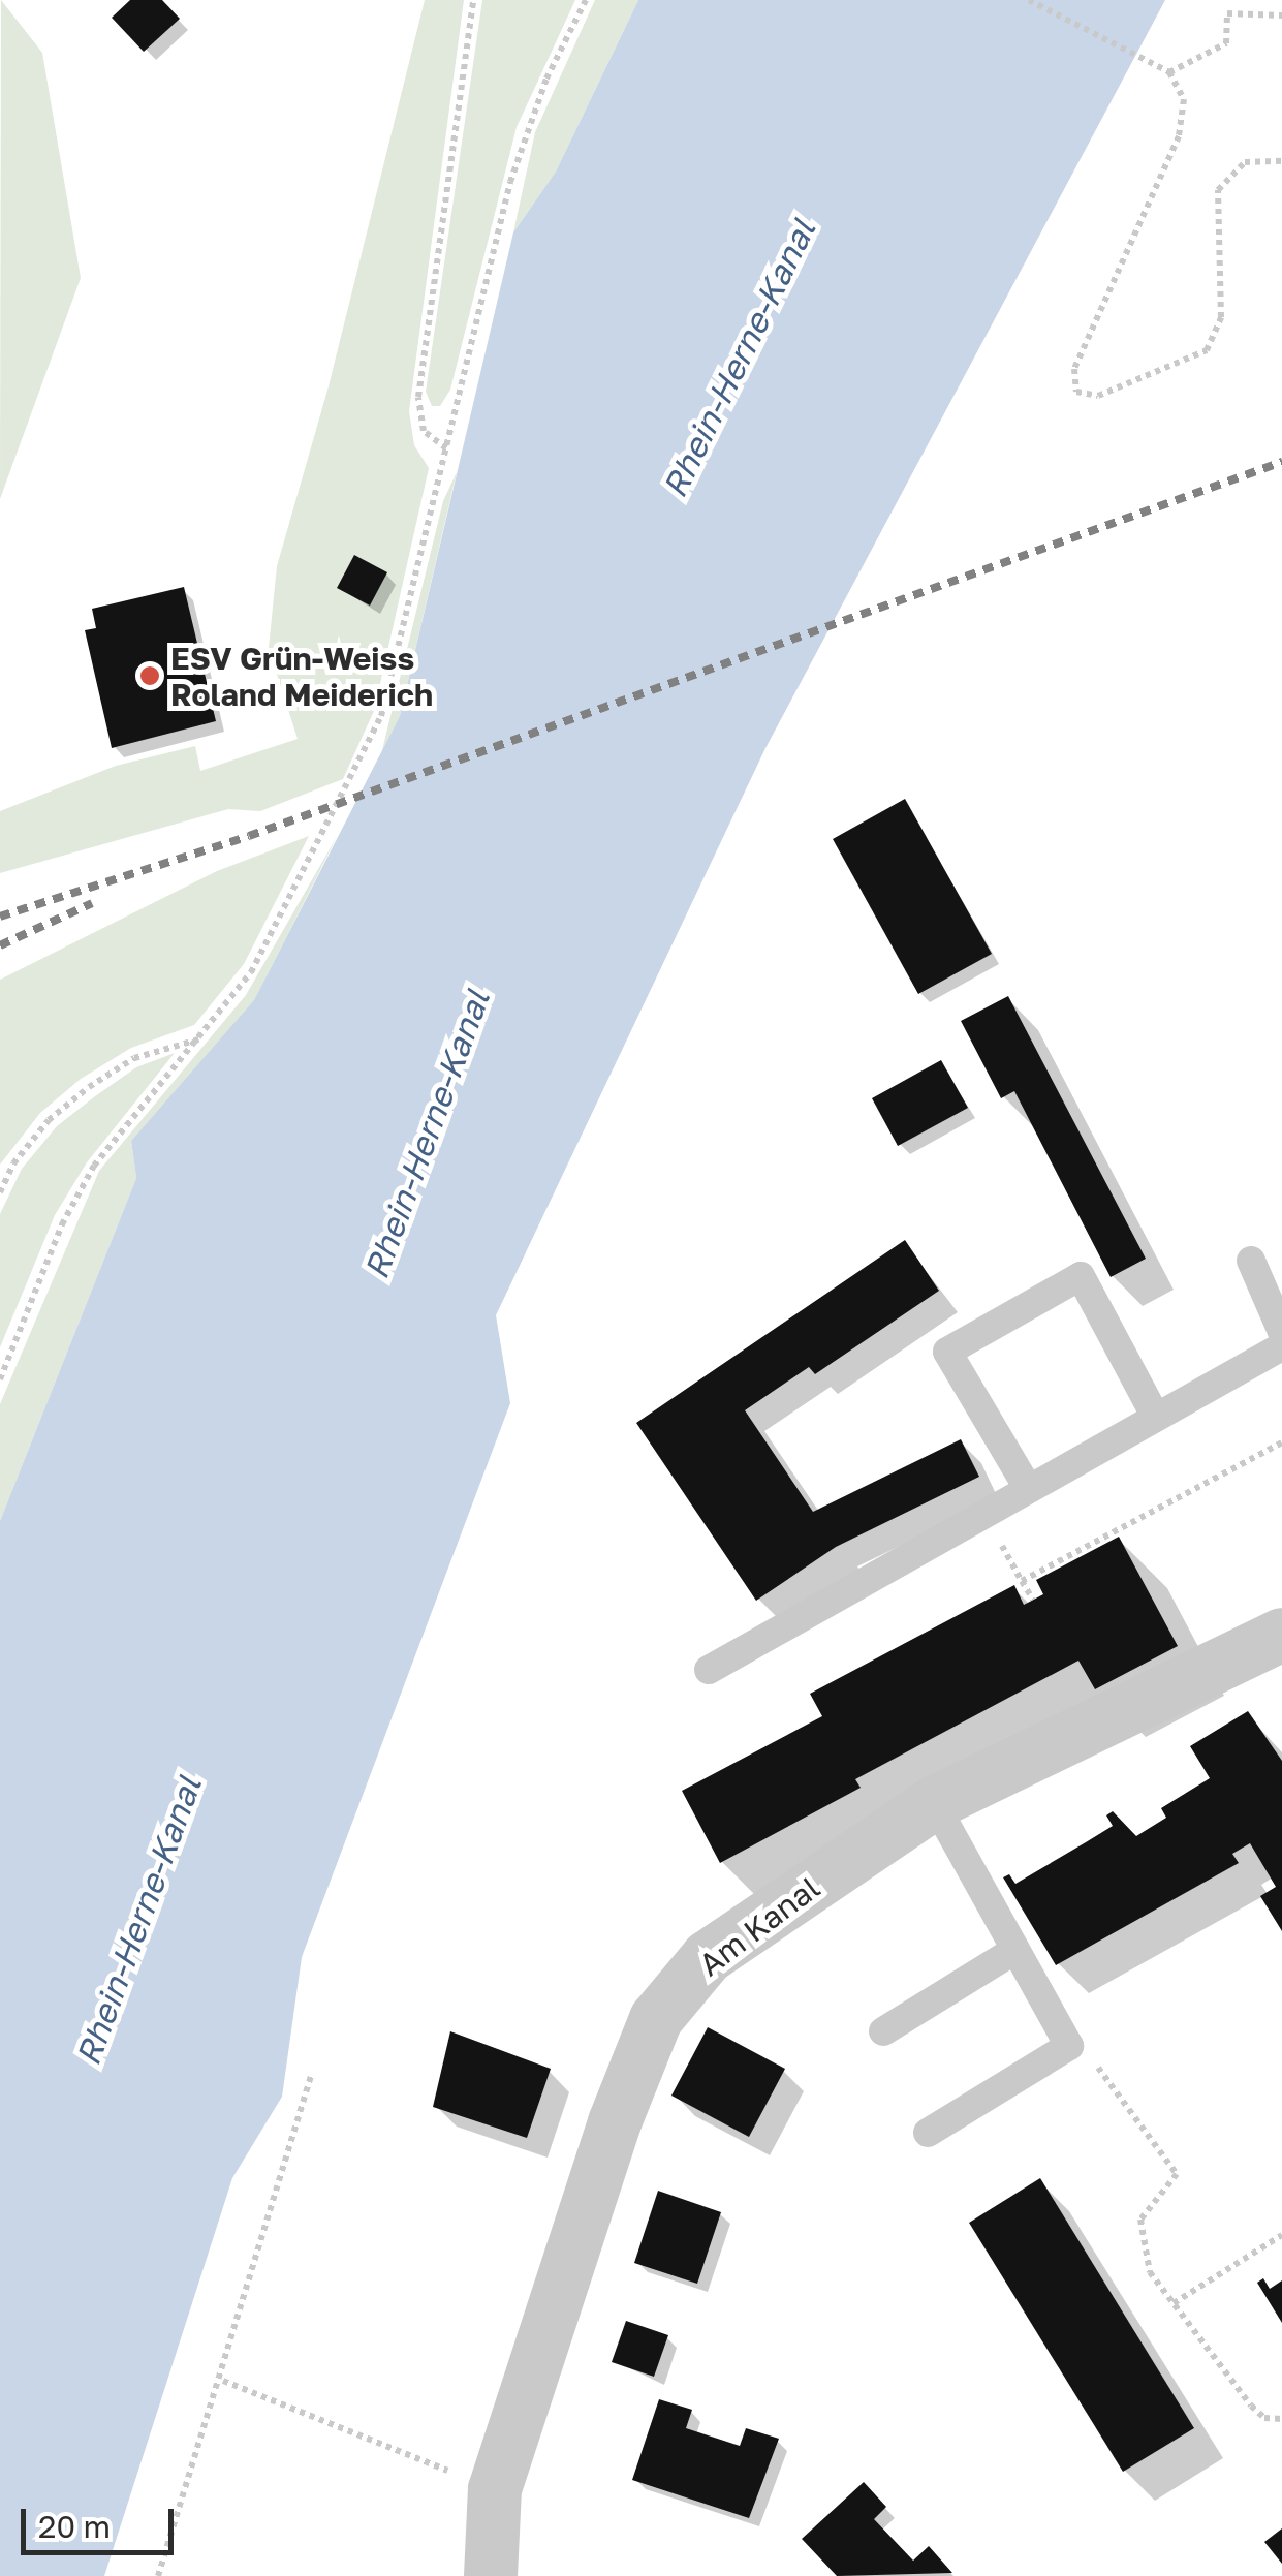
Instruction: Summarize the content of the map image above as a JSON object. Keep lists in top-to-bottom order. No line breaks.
{"streets":{"street":["Am Kanal"]},"water":["Rhein-Herne-Kanal"],"places":["ESV Grün-Weiss Roland Meiderich"],"scale_bar":"20 m"}
